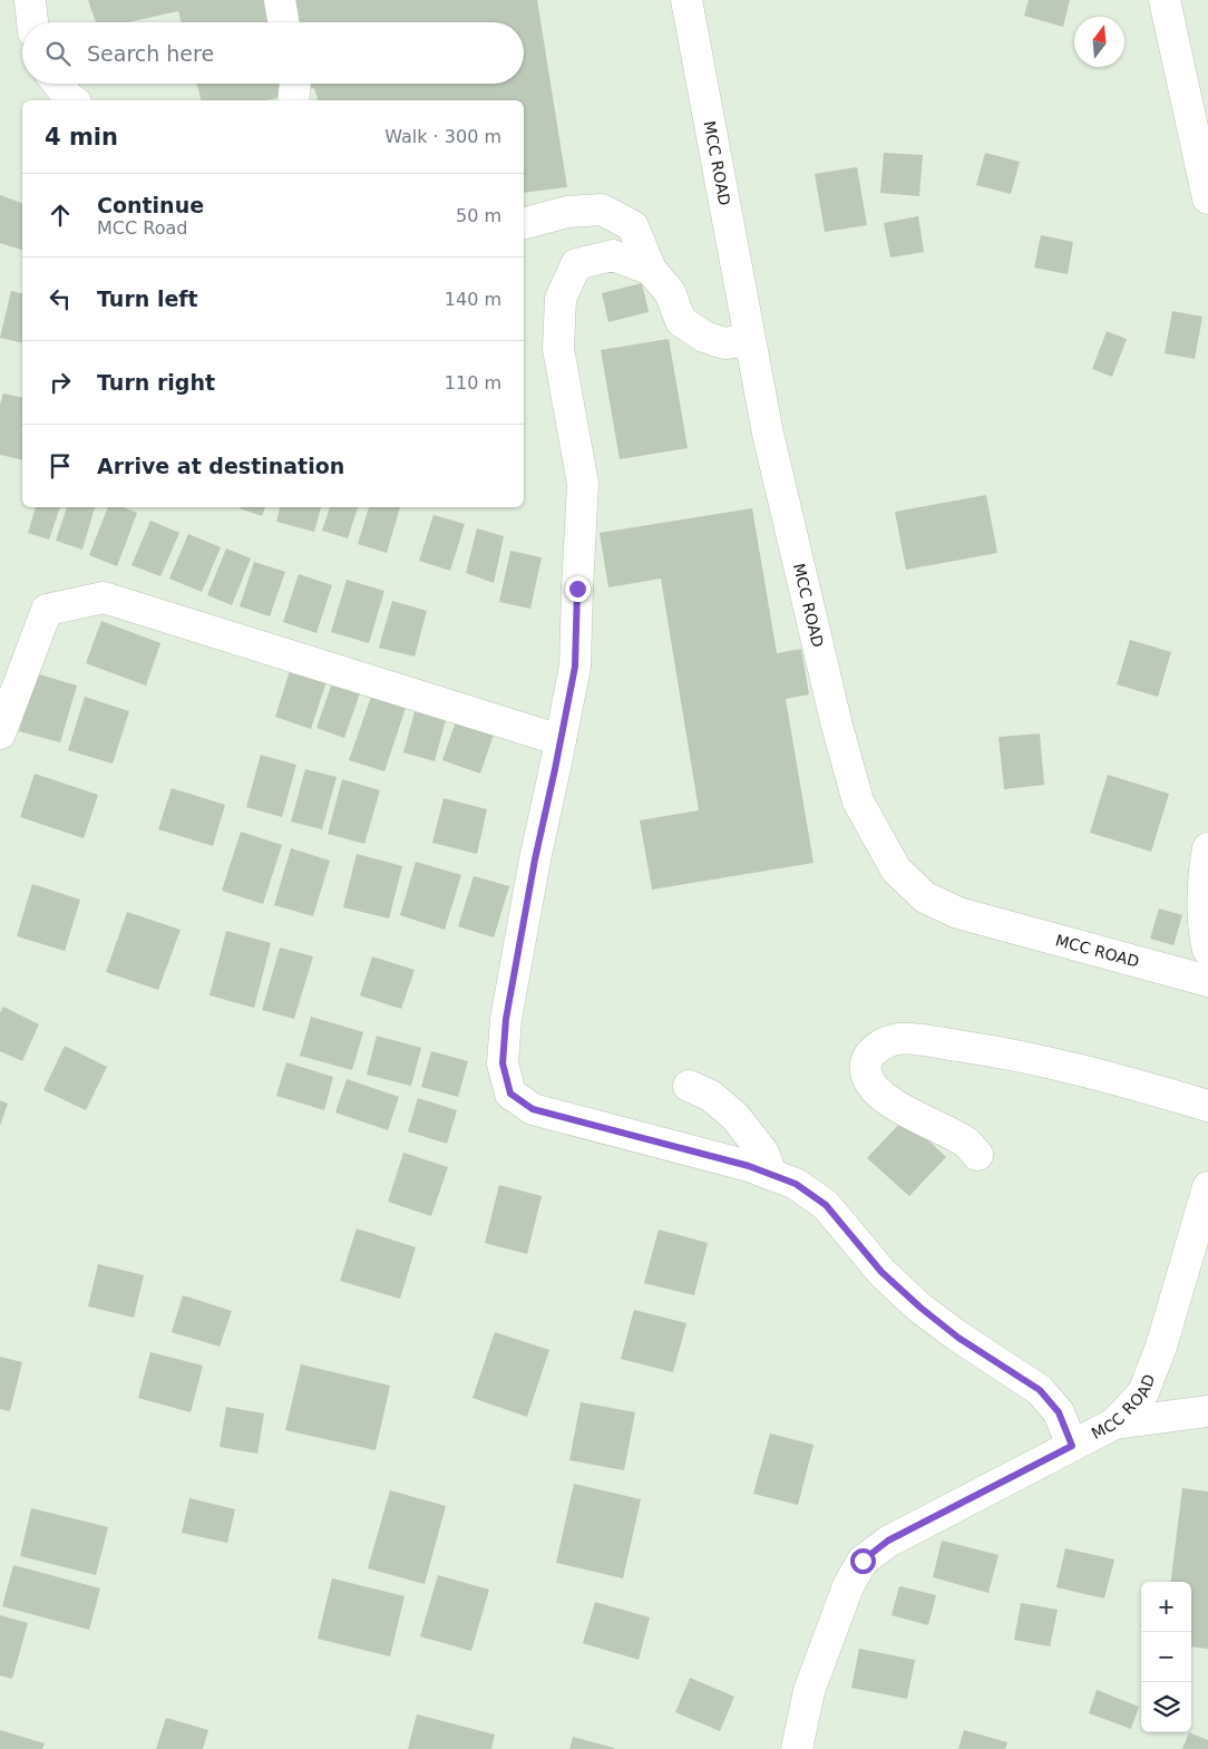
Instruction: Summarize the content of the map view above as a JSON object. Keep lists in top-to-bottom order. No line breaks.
{"streets":{"street":["MCC ROAD"]},"north":"top","page":{"search":"Search here","heading":["4 min","Walk · 300 m"],"list":[["Continue","MCC Road","50 m"],["Turn left","140 m"],["Turn right","110 m"],"Arrive at destination"],"map_buttons":["+","−"]}}
